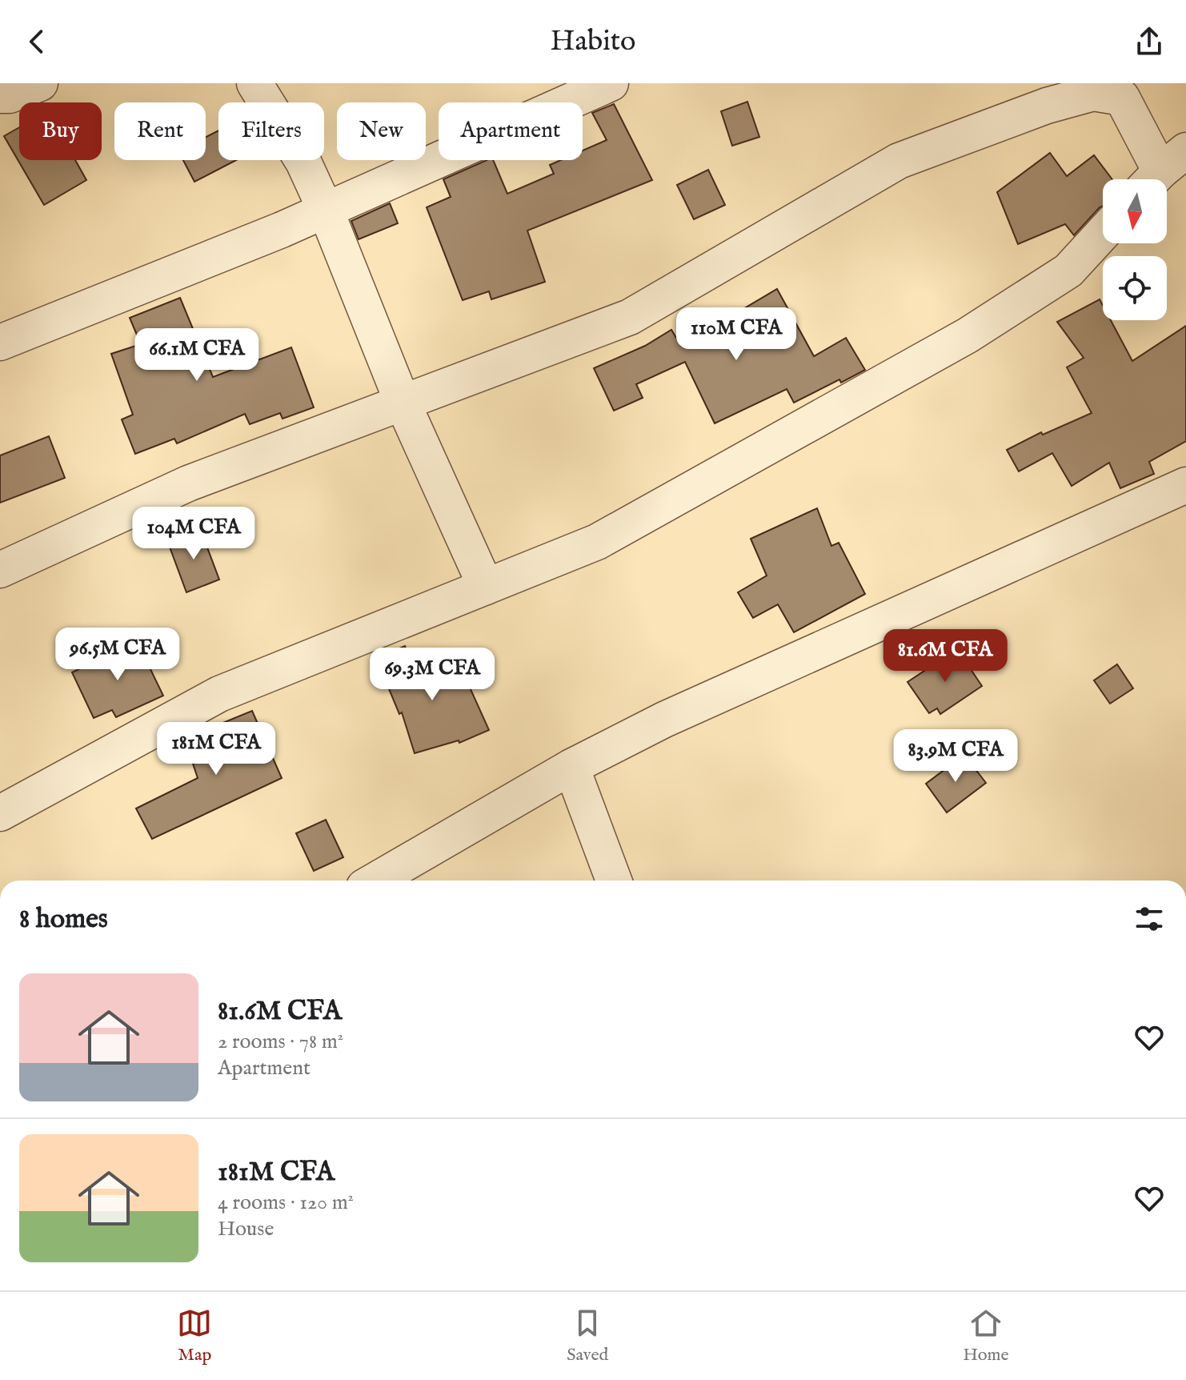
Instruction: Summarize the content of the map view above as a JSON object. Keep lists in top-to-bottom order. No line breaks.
{"north":"bottom","page":{"header":"Habito","chip":["Buy","Rent","Filters","New","Apartment"],"price":["110M CFA","66.1M CFA","104M CFA","96.5M CFA","81.6M CFA","69.3M CFA","181M CFA","83.9M CFA"],"heading":"8 homes","list":[{"name":"81.6M CFA","note":"2 rooms · 78 m² · Apartment"},{"name":"181M CFA","note":"4 rooms · 120 m² · House"}],"tabs":["Map","Saved","Home"]}}
